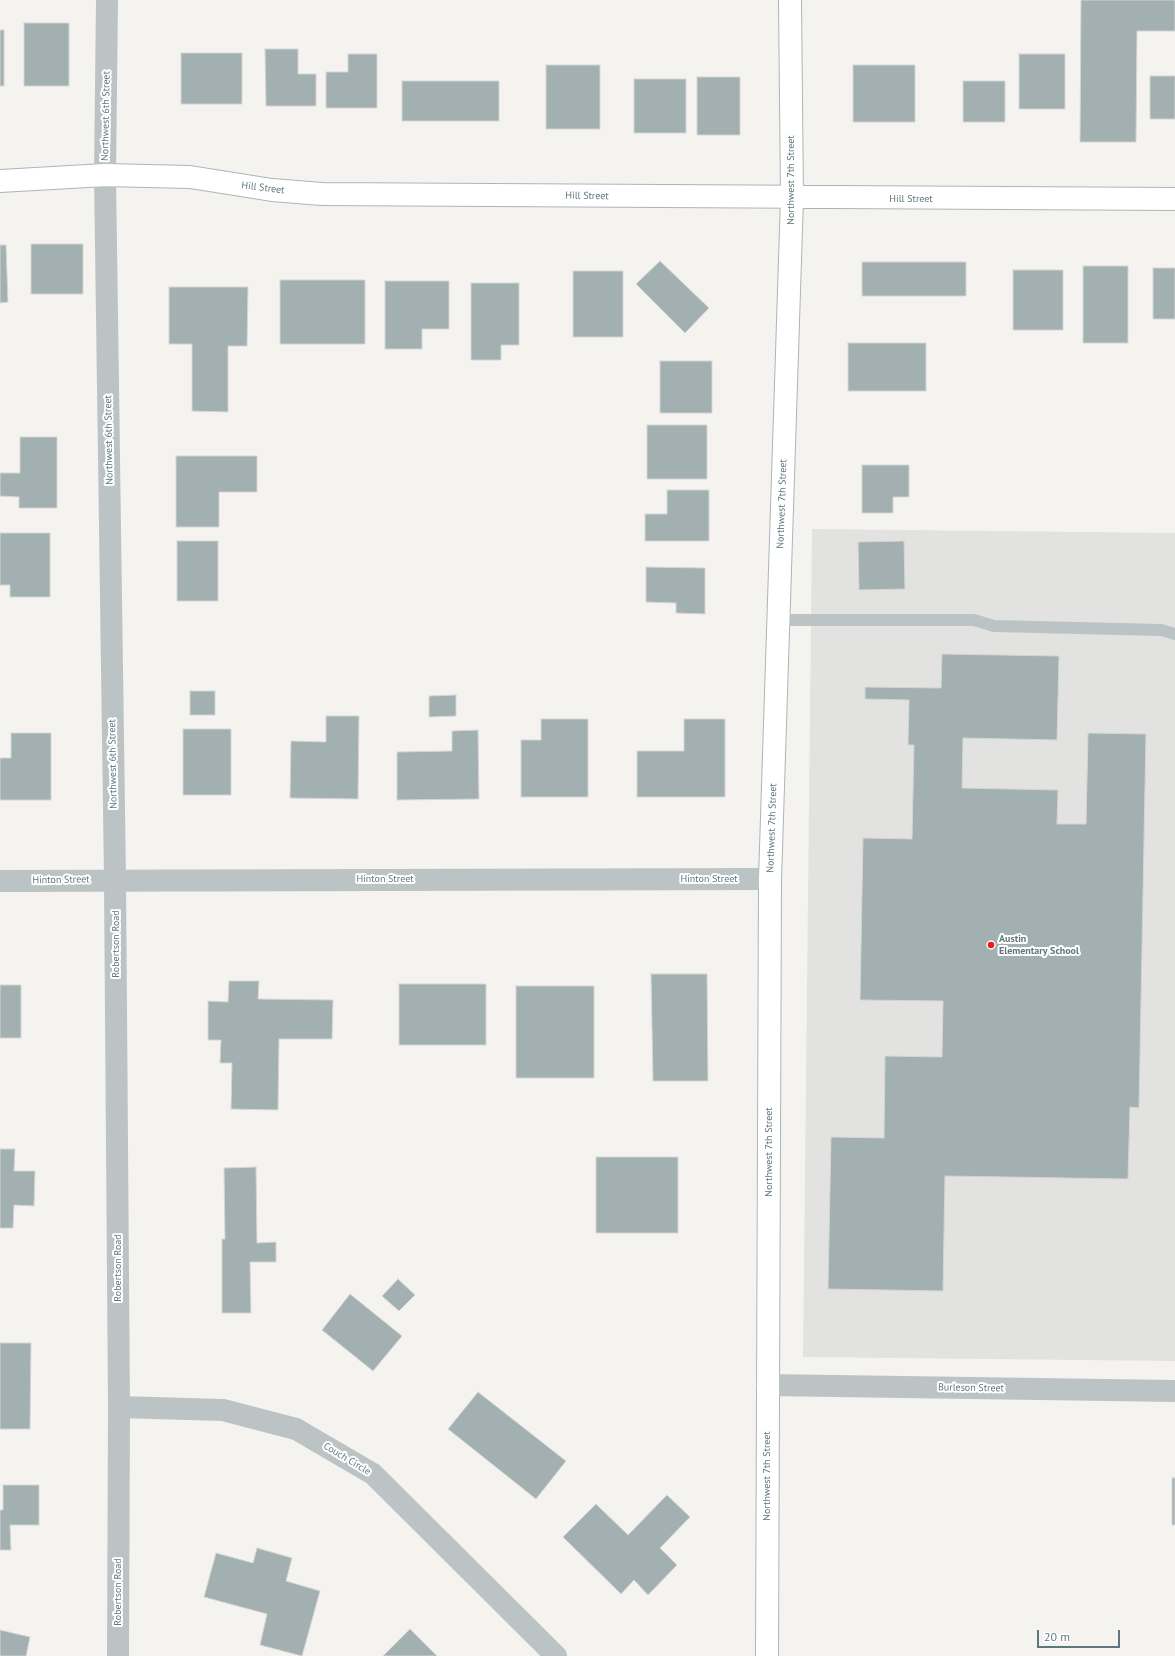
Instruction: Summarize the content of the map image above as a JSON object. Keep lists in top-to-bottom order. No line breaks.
{"streets":{"street":["Northwest 6th Street","Northwest 7th Street","Hill Street","Hinton Street","Robertson Road","Burleson Street","Couch Circle"]},"crossings":[["Northwest 6th Street","Hill Street"],["Northwest 6th Street","Hinton Street"],["Northwest 6th Street","Robertson Road"],["Northwest 7th Street","Hill Street"],["Northwest 7th Street","Hinton Street"],["Northwest 7th Street","Burleson Street"],["Hinton Street","Robertson Road"],["Robertson Road","Couch Circle"]],"places":["Austin Elementary School"],"scale_bar":"20 m"}
